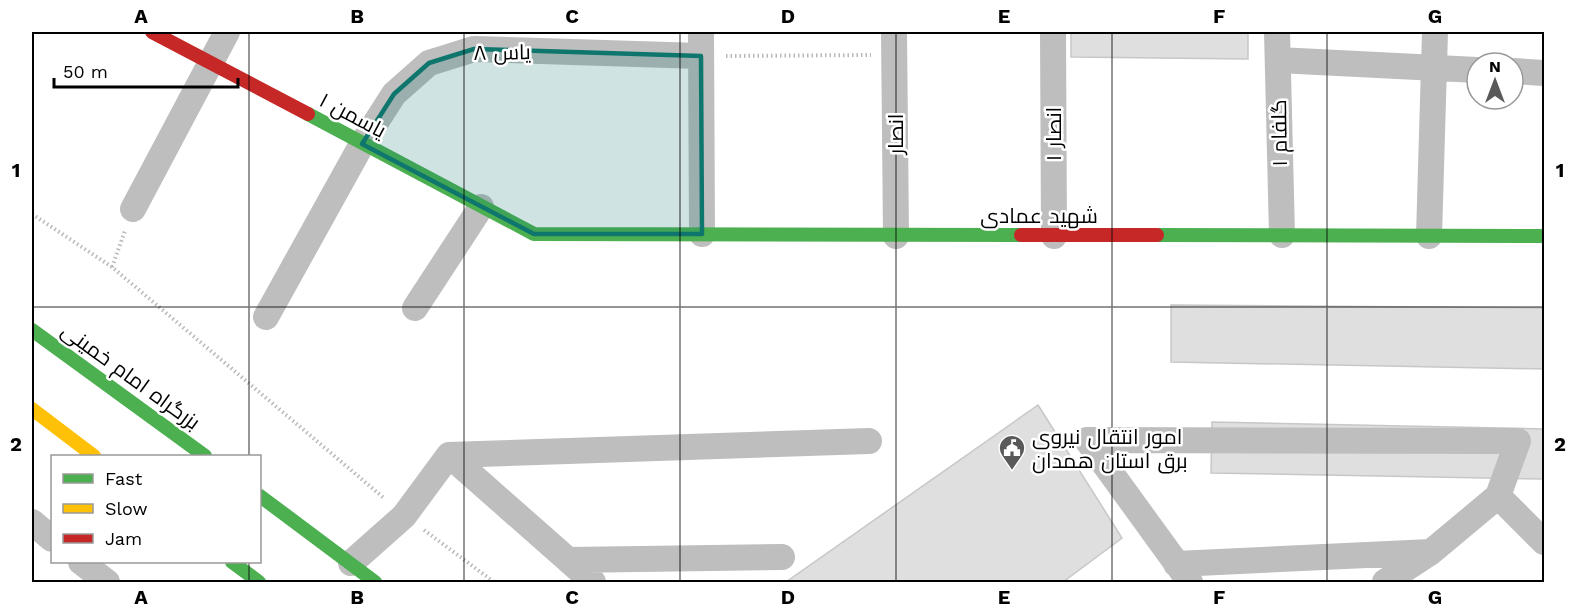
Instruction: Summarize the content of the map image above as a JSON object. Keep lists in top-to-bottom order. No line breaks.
{"streets":{"main road":["یاسمن ۱","شهید عمادی","بزرگراه امام خمینی"],"street":["یاس ۸","گلفام ۱","انصار","انصار ۱"]},"crossings":[["یاس ۸","یاسمن ۱"],["یاسمن ۱","شهید عمادی"],["گلفام ۱","شهید عمادی"],["انصار","شهید عمادی"],["انصار ۱","شهید عمادی"]],"places":{"public building":["امور انتقال نیروی برق استان همدان"]},"legend":["Fast","Slow","Jam"],"scale_bar":"50 m","north":"top","grid":{"columns":["A","B","C","D","E","F","G"],"rows":["1","2"]}}
